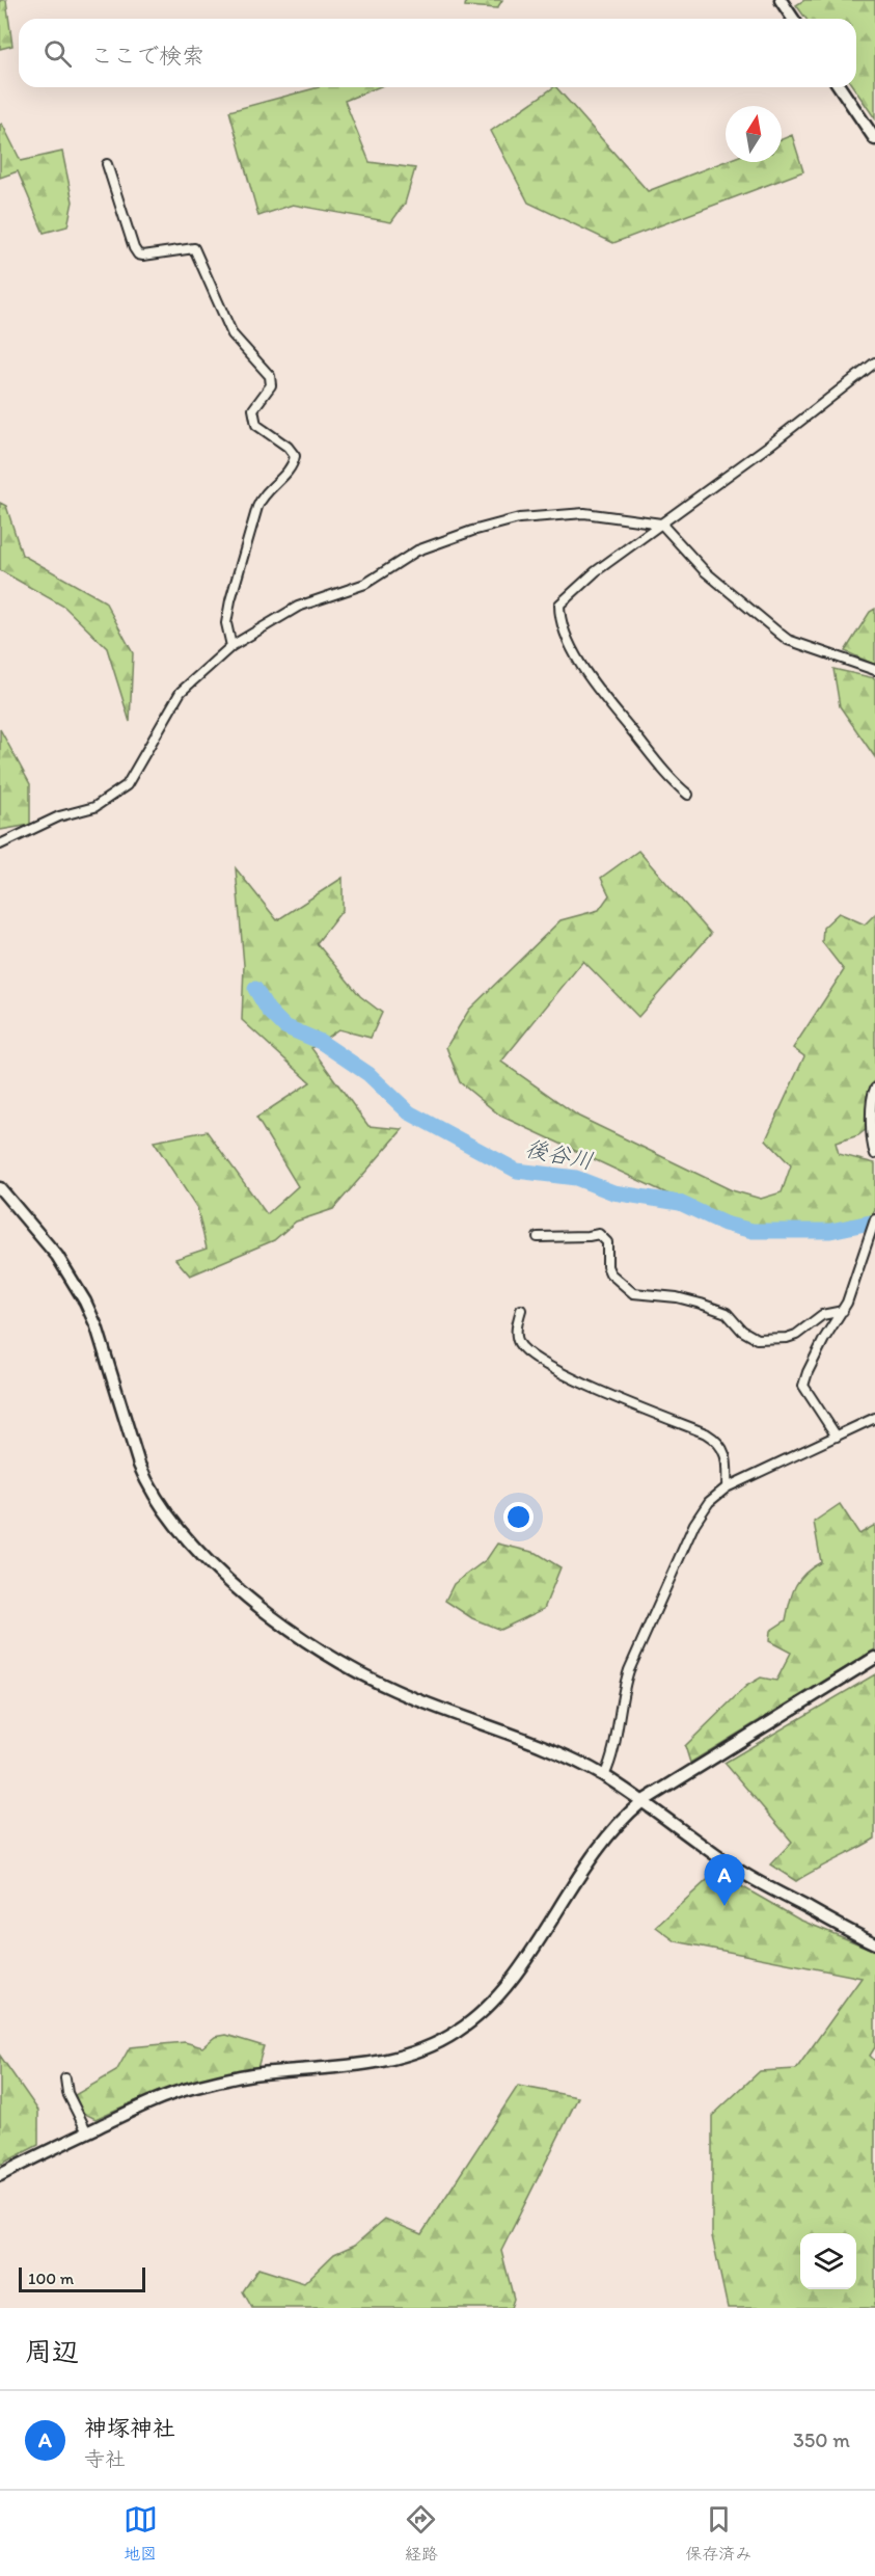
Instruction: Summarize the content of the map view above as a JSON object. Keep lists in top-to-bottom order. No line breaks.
{"water":["後谷川"],"scale_bar":"100 m","north":"top","page":{"search":"ここで検索","pins":"A","scale":"100 m","heading":"周辺","list":[{"mark":"A","name":"神塚神社","note":"寺社","value":"350 m"}],"nav":["地図","経路","保存済み"]}}
